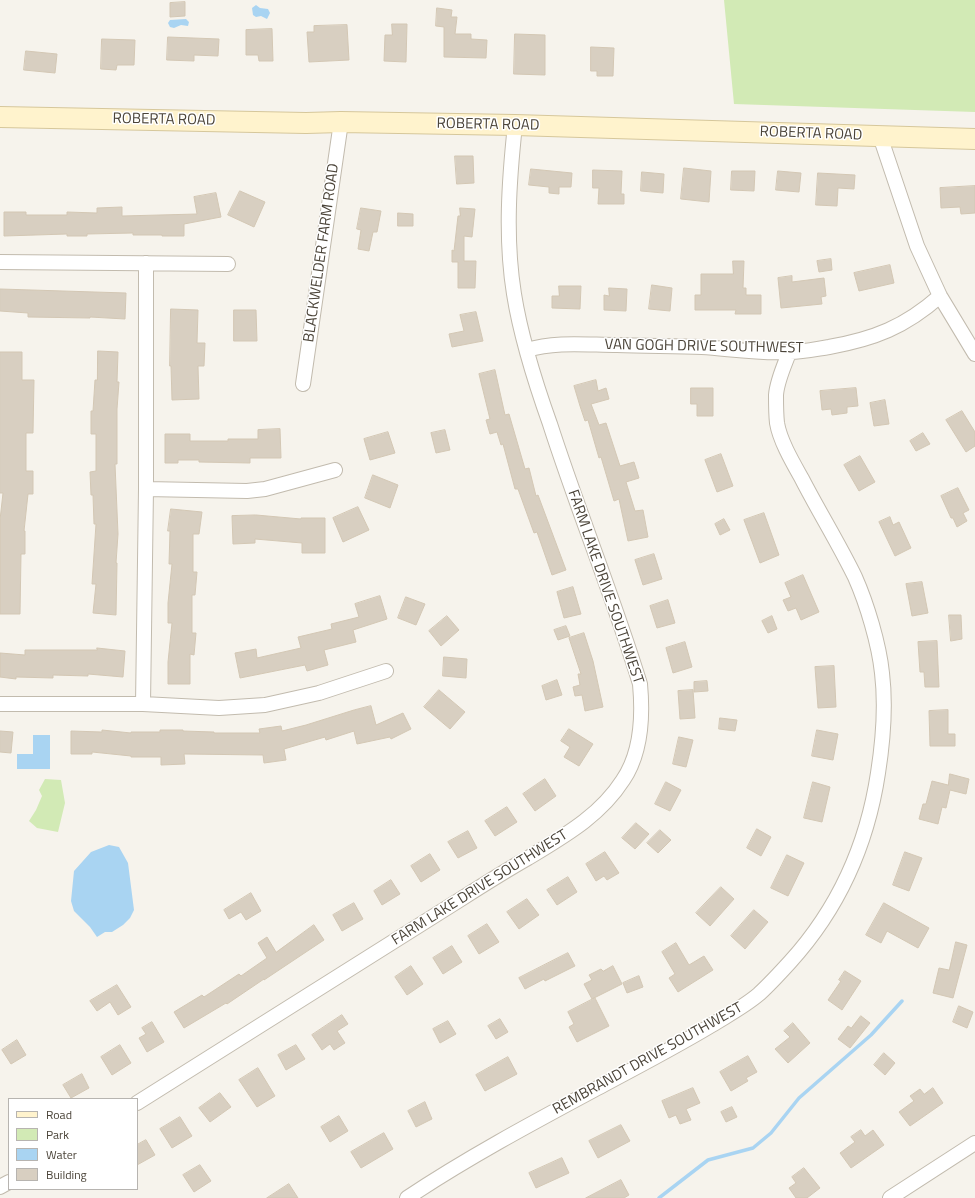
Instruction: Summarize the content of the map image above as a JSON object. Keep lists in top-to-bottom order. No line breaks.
{"streets":{"street":["ROBERTA ROAD","BLACKWELDER FARM ROAD","VAN GOGH DRIVE SOUTHWEST","FARM LAKE DRIVE SOUTHWEST","REMBRANDT DRIVE SOUTHWEST"]},"crossings":[["ROBERTA ROAD","BLACKWELDER FARM ROAD"],["ROBERTA ROAD","FARM LAKE DRIVE SOUTHWEST"],["VAN GOGH DRIVE SOUTHWEST","FARM LAKE DRIVE SOUTHWEST"],["VAN GOGH DRIVE SOUTHWEST","REMBRANDT DRIVE SOUTHWEST"]],"legend":["Road","Park","Water","Building"]}
